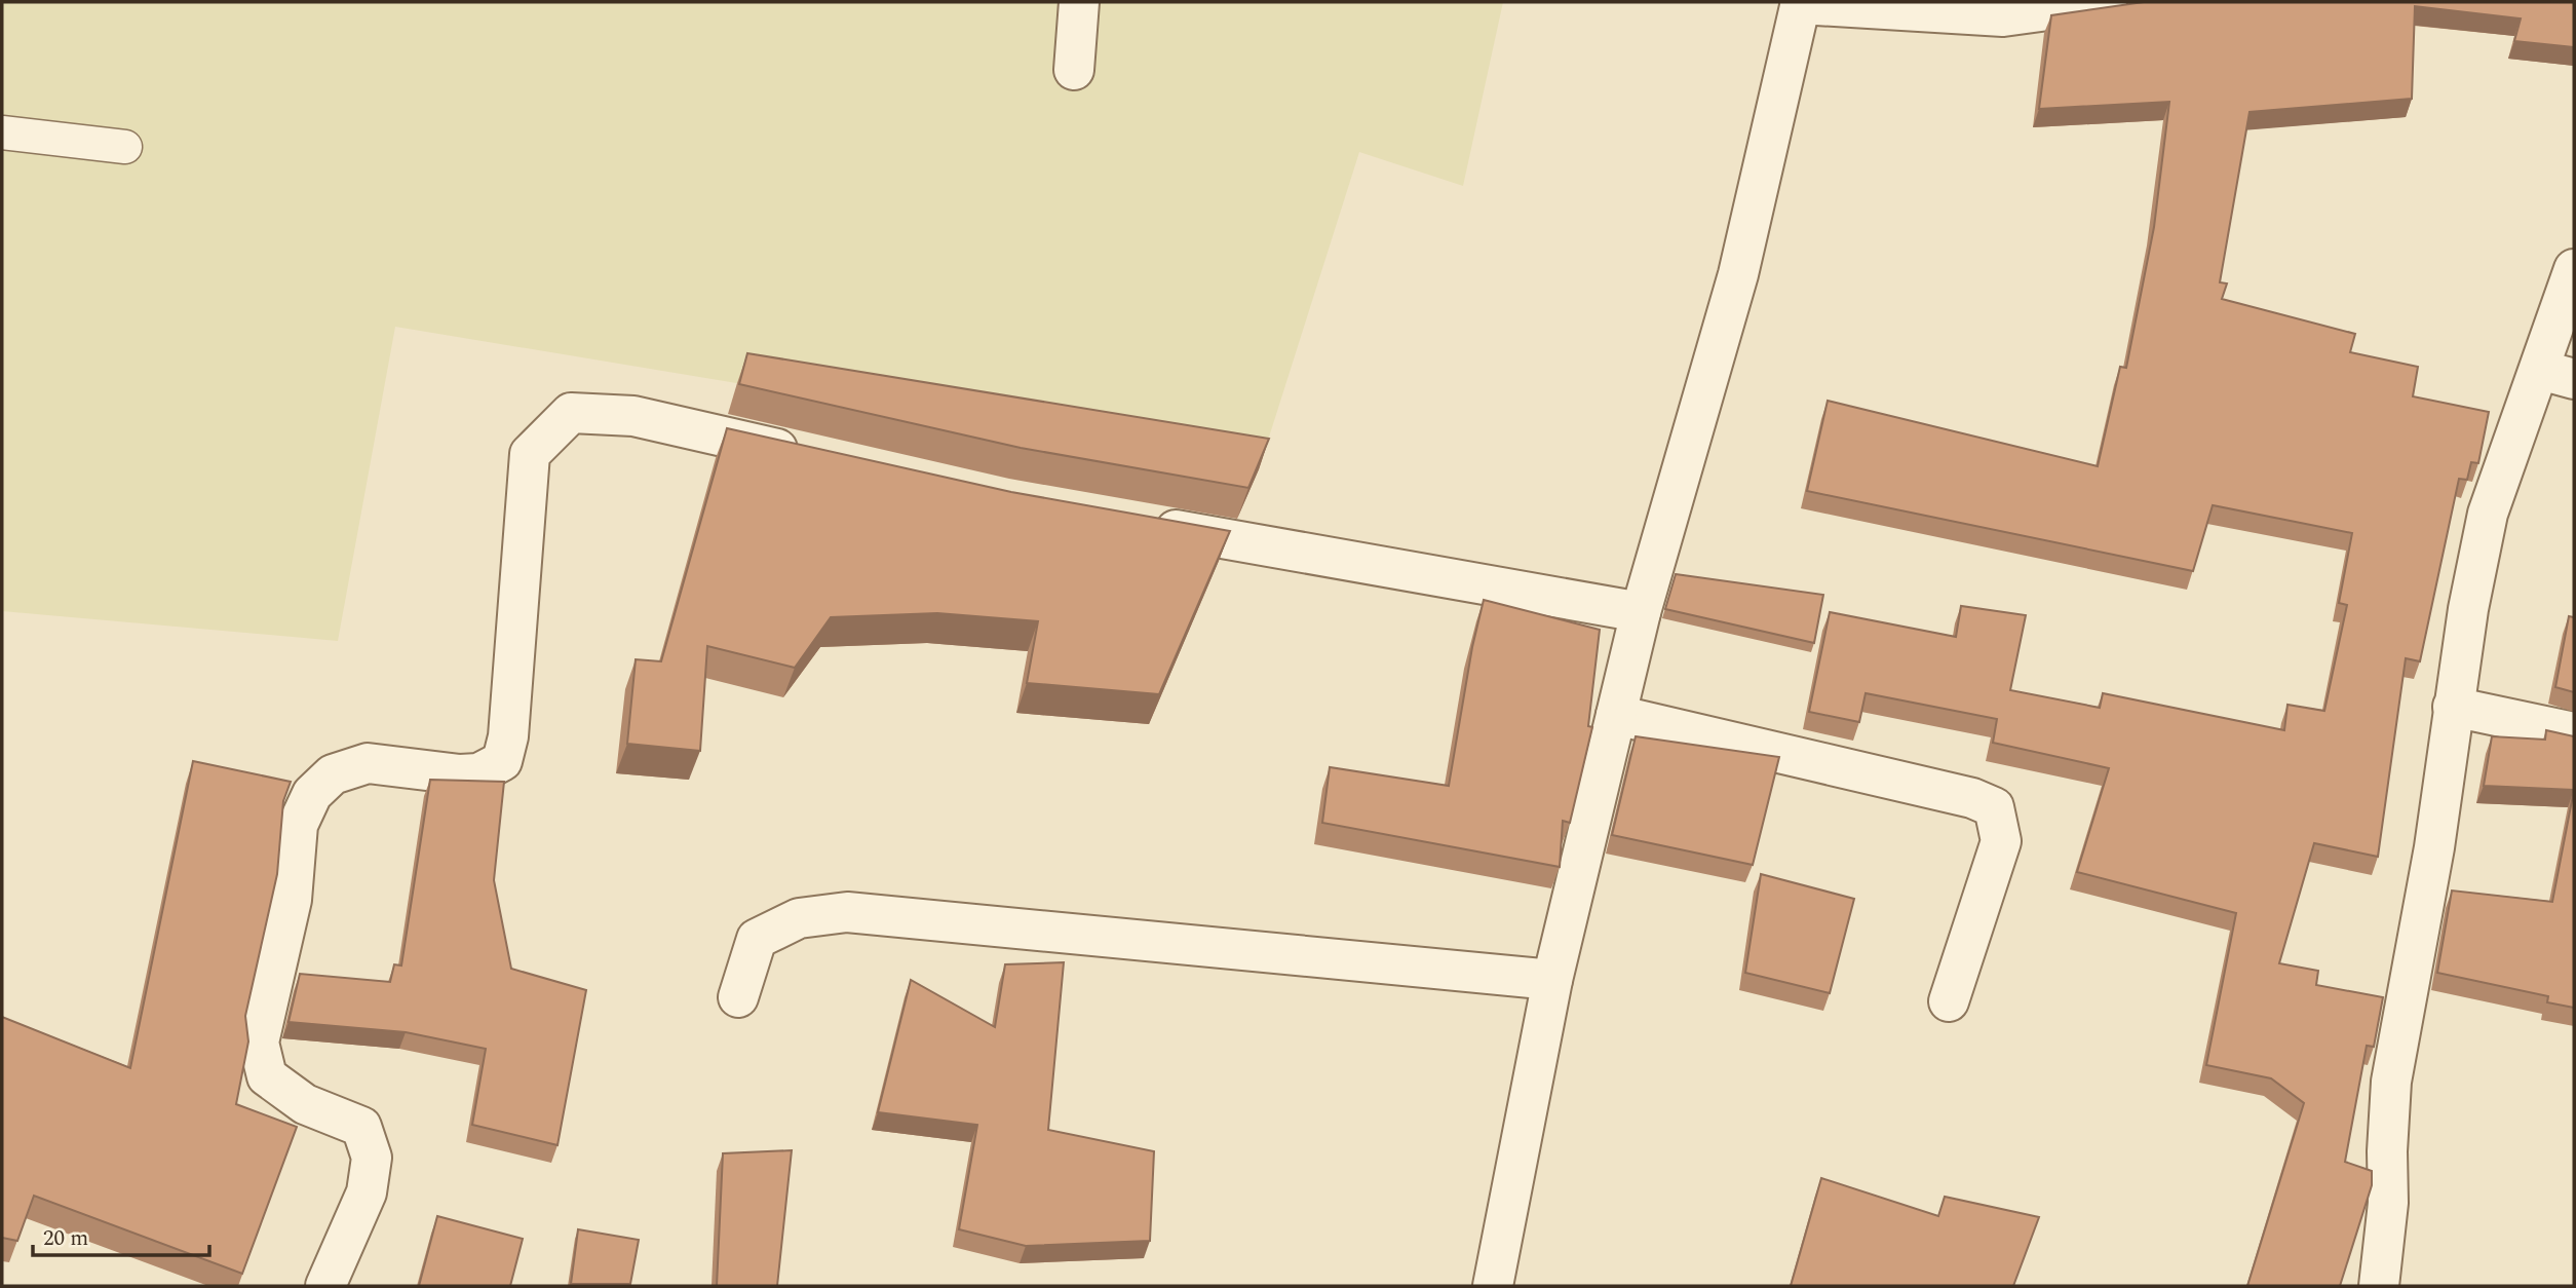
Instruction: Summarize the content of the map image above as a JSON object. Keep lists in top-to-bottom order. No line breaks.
{"scale_bar":"20 m"}
